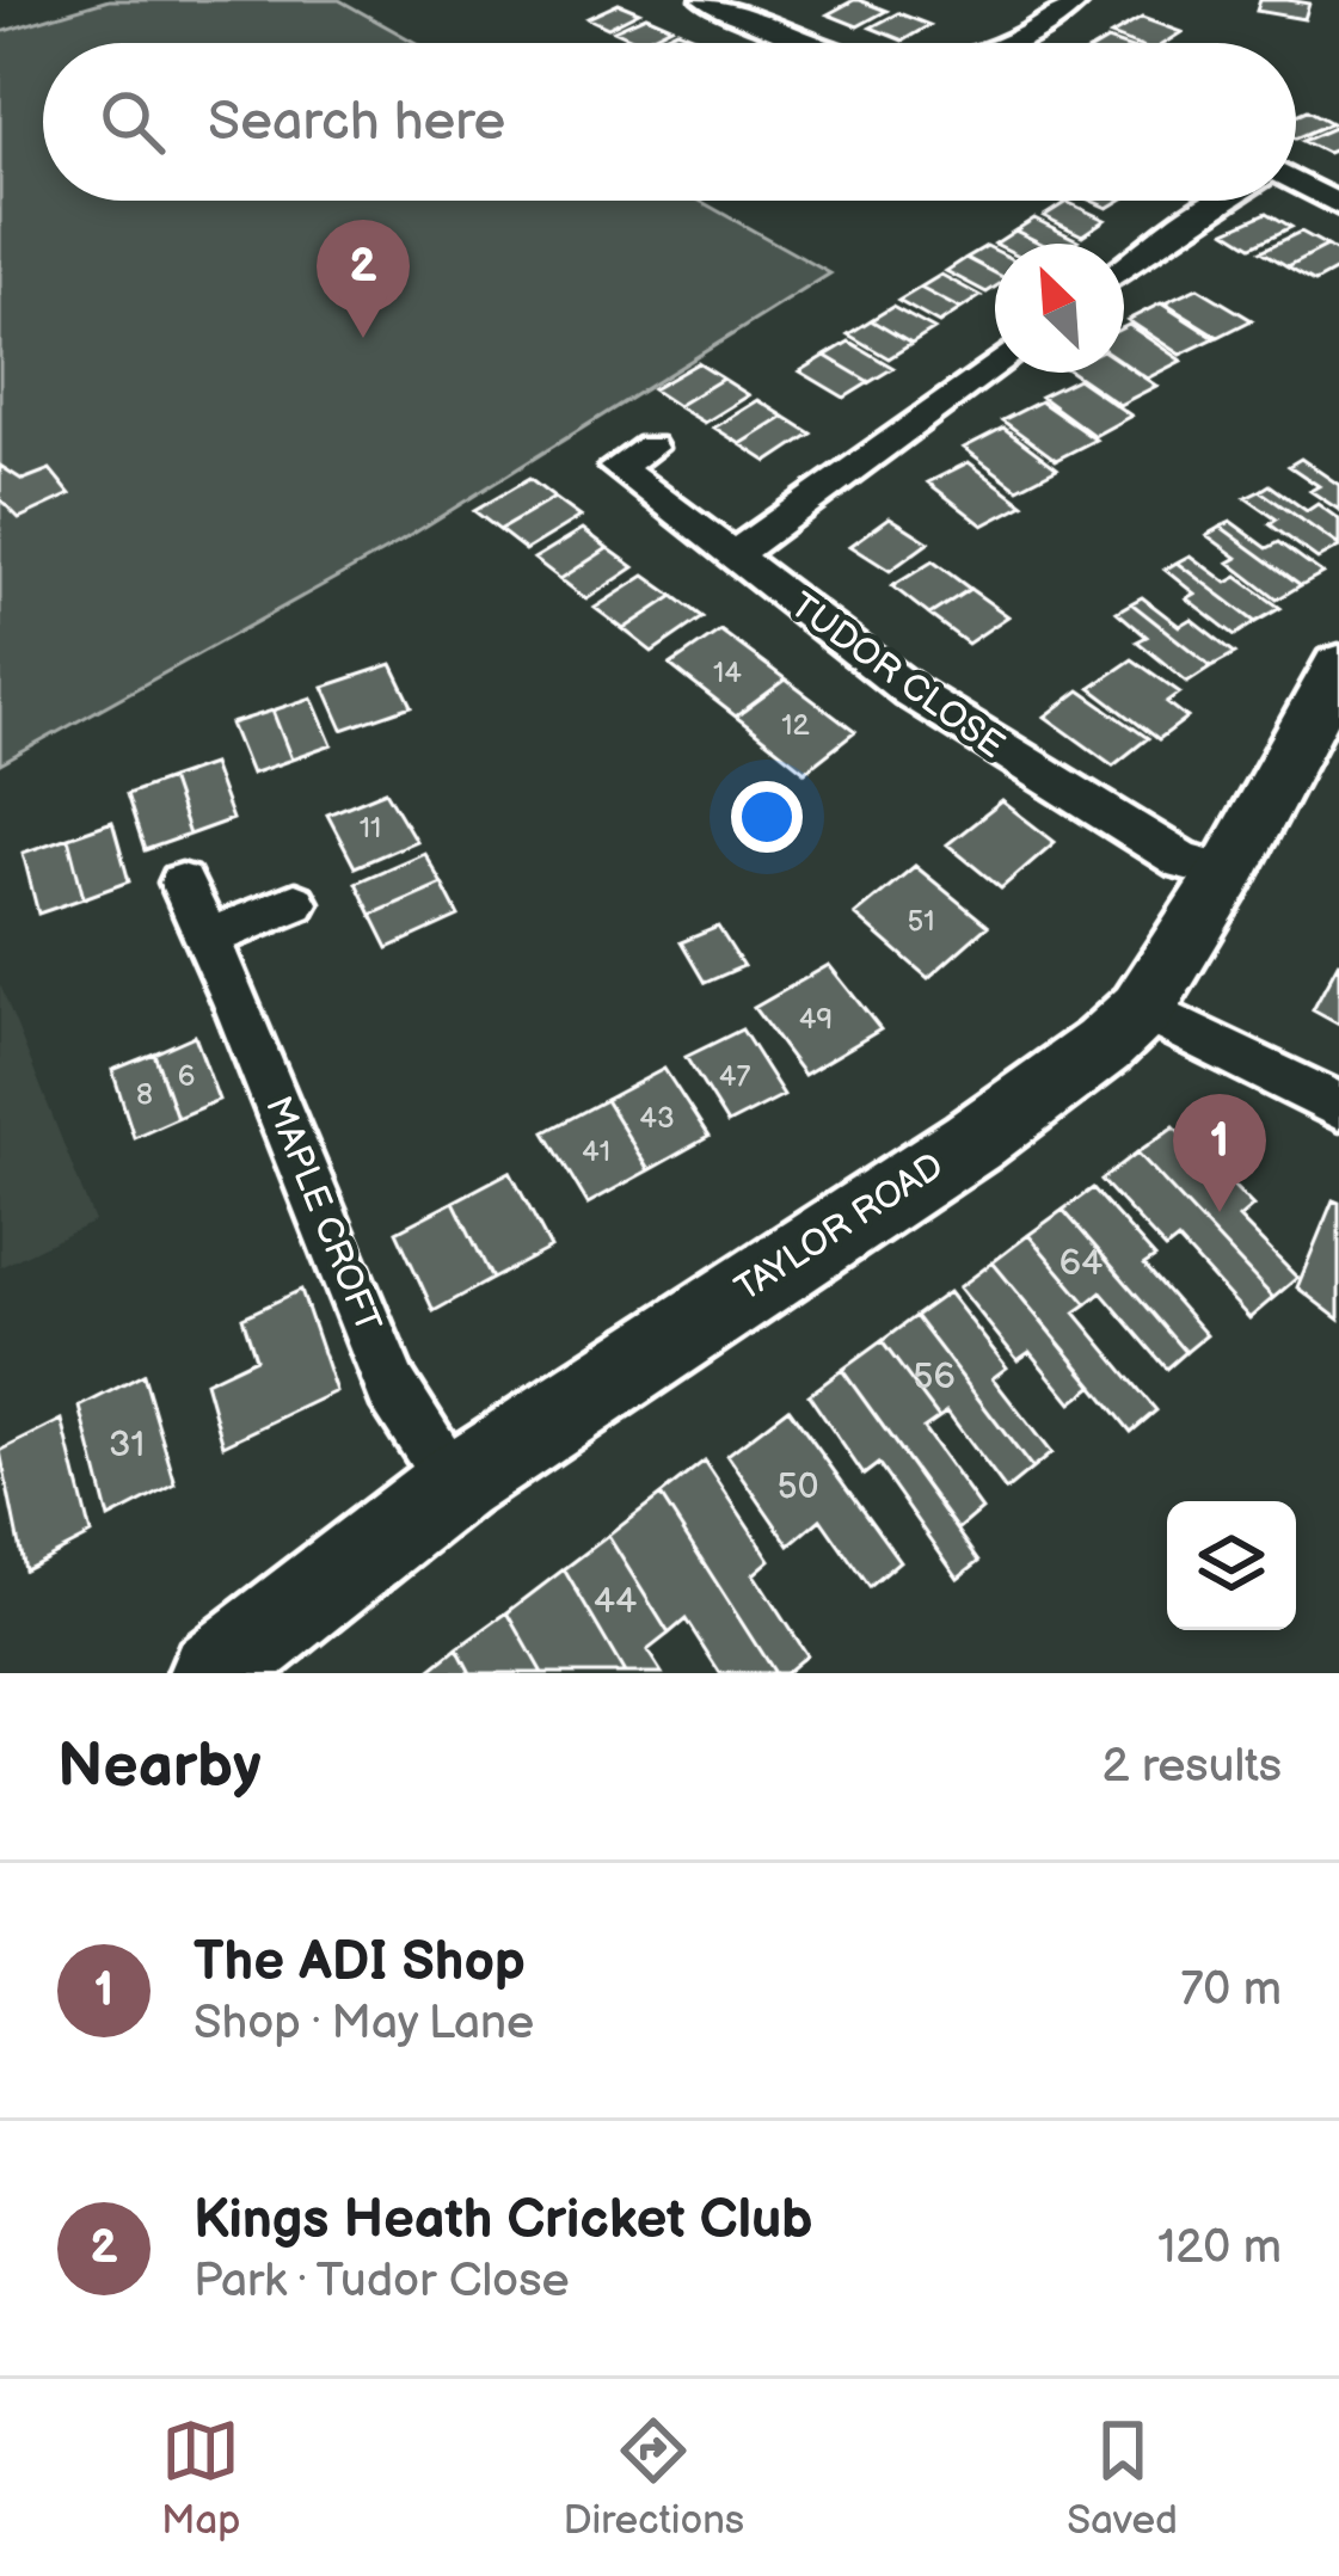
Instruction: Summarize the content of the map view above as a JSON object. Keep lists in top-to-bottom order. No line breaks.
{"streets":{"street":["TUDOR CLOSE","MAPLE CROFT","TAYLOR ROAD"]},"crossings":[["TUDOR CLOSE","TAYLOR ROAD"],["MAPLE CROFT","TAYLOR ROAD"]],"house_numbers":["14","12","11","51","49","6","47","8","43","41","64","56","31","50","44"],"north":"top left","page":{"search":"Search here","pins":["2","1"],"heading":["Nearby","2 results"],"list":[{"mark":"1","name":"The ADI Shop","note":"Shop · May Lane","value":"70 m"},{"mark":"2","name":"Kings Heath Cricket Club","note":"Park · Tudor Close","value":"120 m"}],"nav":["Map","Directions","Saved"]}}
